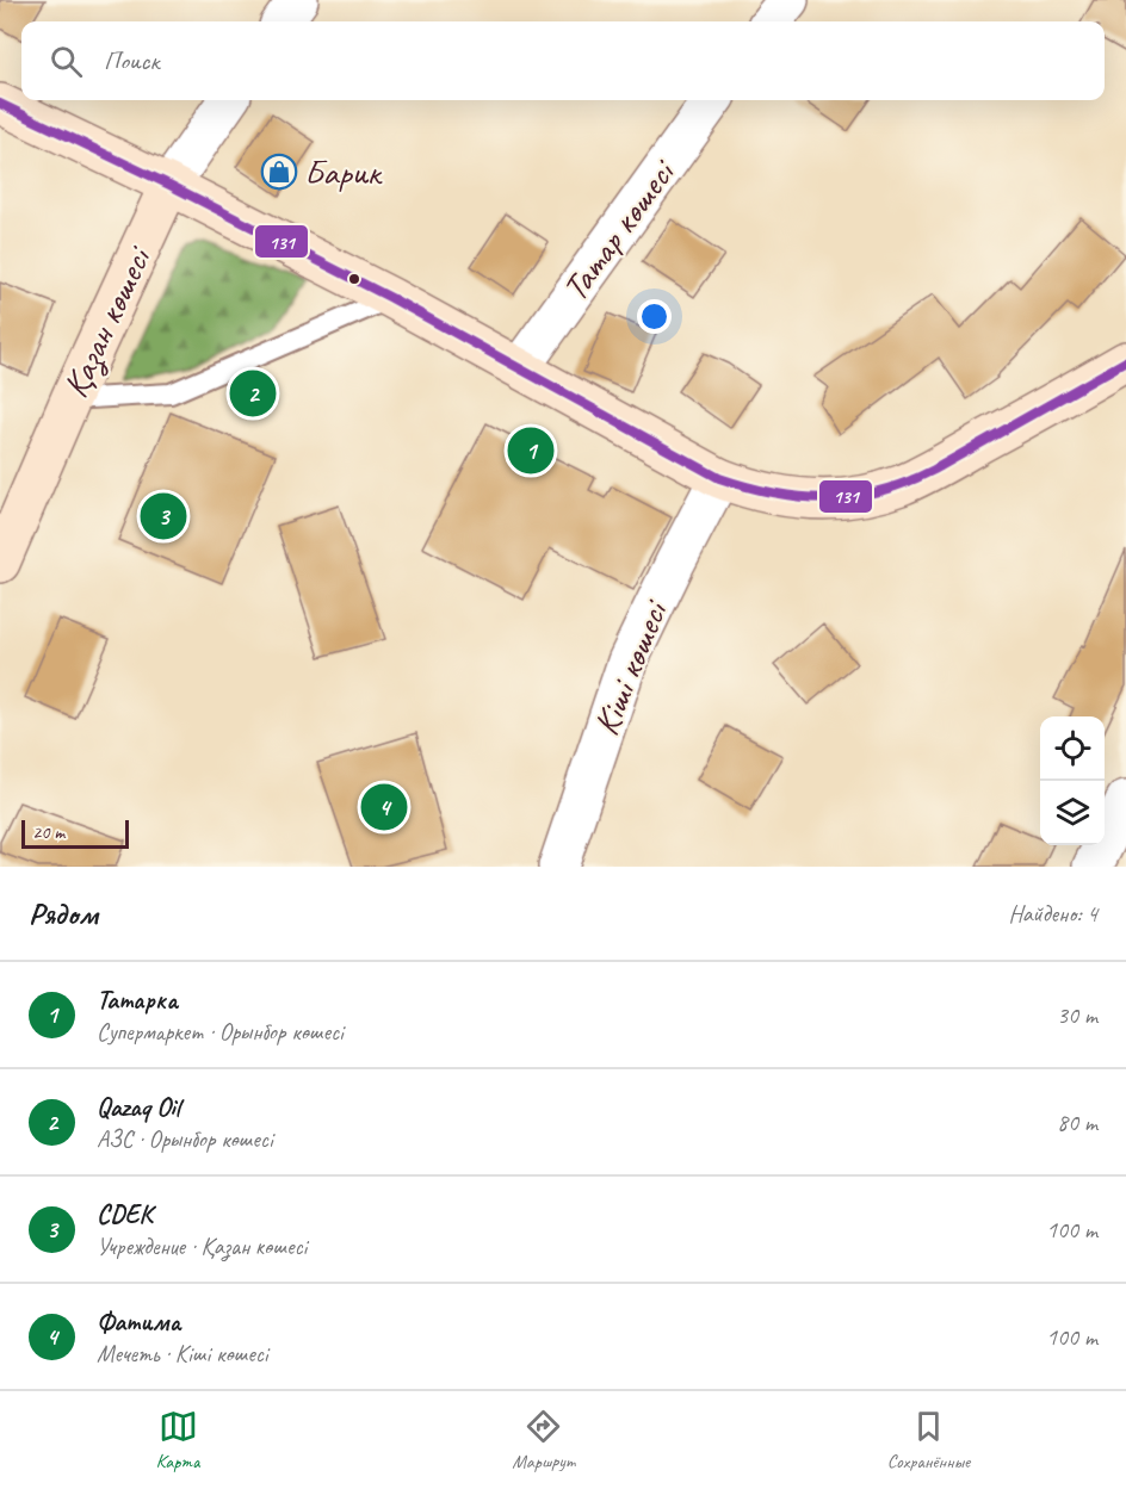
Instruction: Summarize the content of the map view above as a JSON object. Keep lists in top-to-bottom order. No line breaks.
{"streets":{"main road":["Қазан көшесі"],"street":["Татар көшесі","Кіші көшесі"]},"places":{"shop":["Барик"]},"lines":["transit line 131"],"scale_bar":"20 m","page":{"search":"Поиск","pins":["2","1","3","4"],"scale":"20 m","heading":["Рядом","Найдено: 4"],"list":[{"mark":"1","name":"Татарка","note":"Супермаркет · Орынбор көшесі","value":"30 m"},{"mark":"2","name":"Qazaq Oil","note":"АЗС · Орынбор көшесі","value":"80 m"},{"mark":"3","name":"CDEK","note":"Учреждение · Қазан көшесі","value":"100 m"},{"mark":"4","name":"Фатима","note":"Мечеть · Кіші көшесі","value":"100 m"}],"nav":["Карта","Маршрут","Сохранённые"]}}
